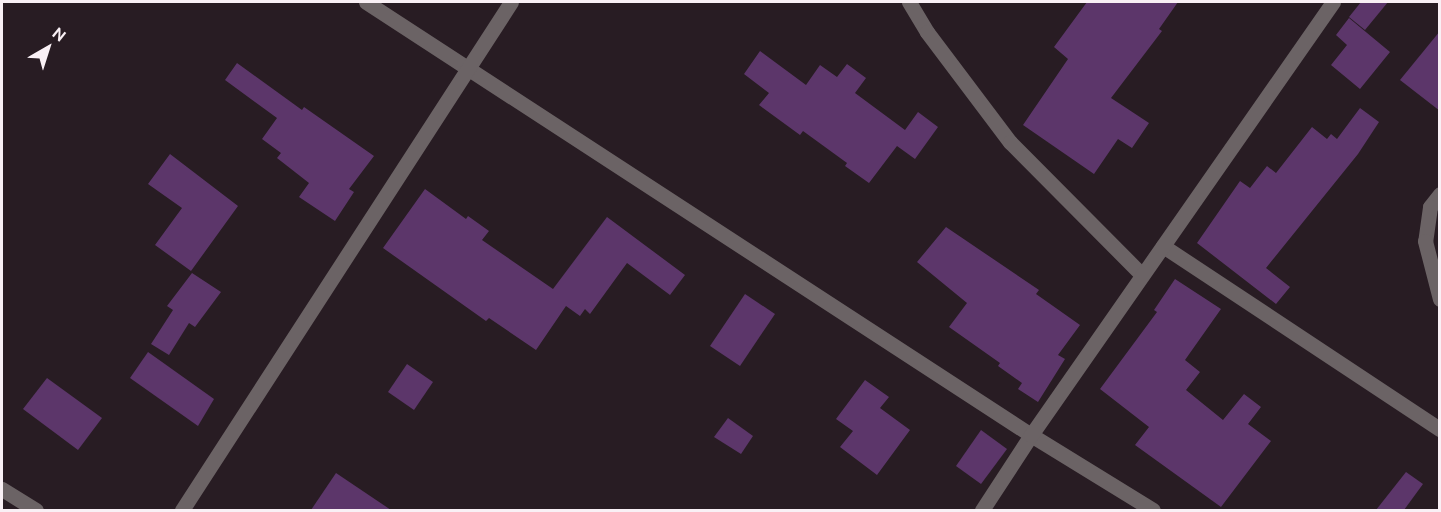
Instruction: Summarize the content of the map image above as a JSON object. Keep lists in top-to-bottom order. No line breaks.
{"north":"top right"}
